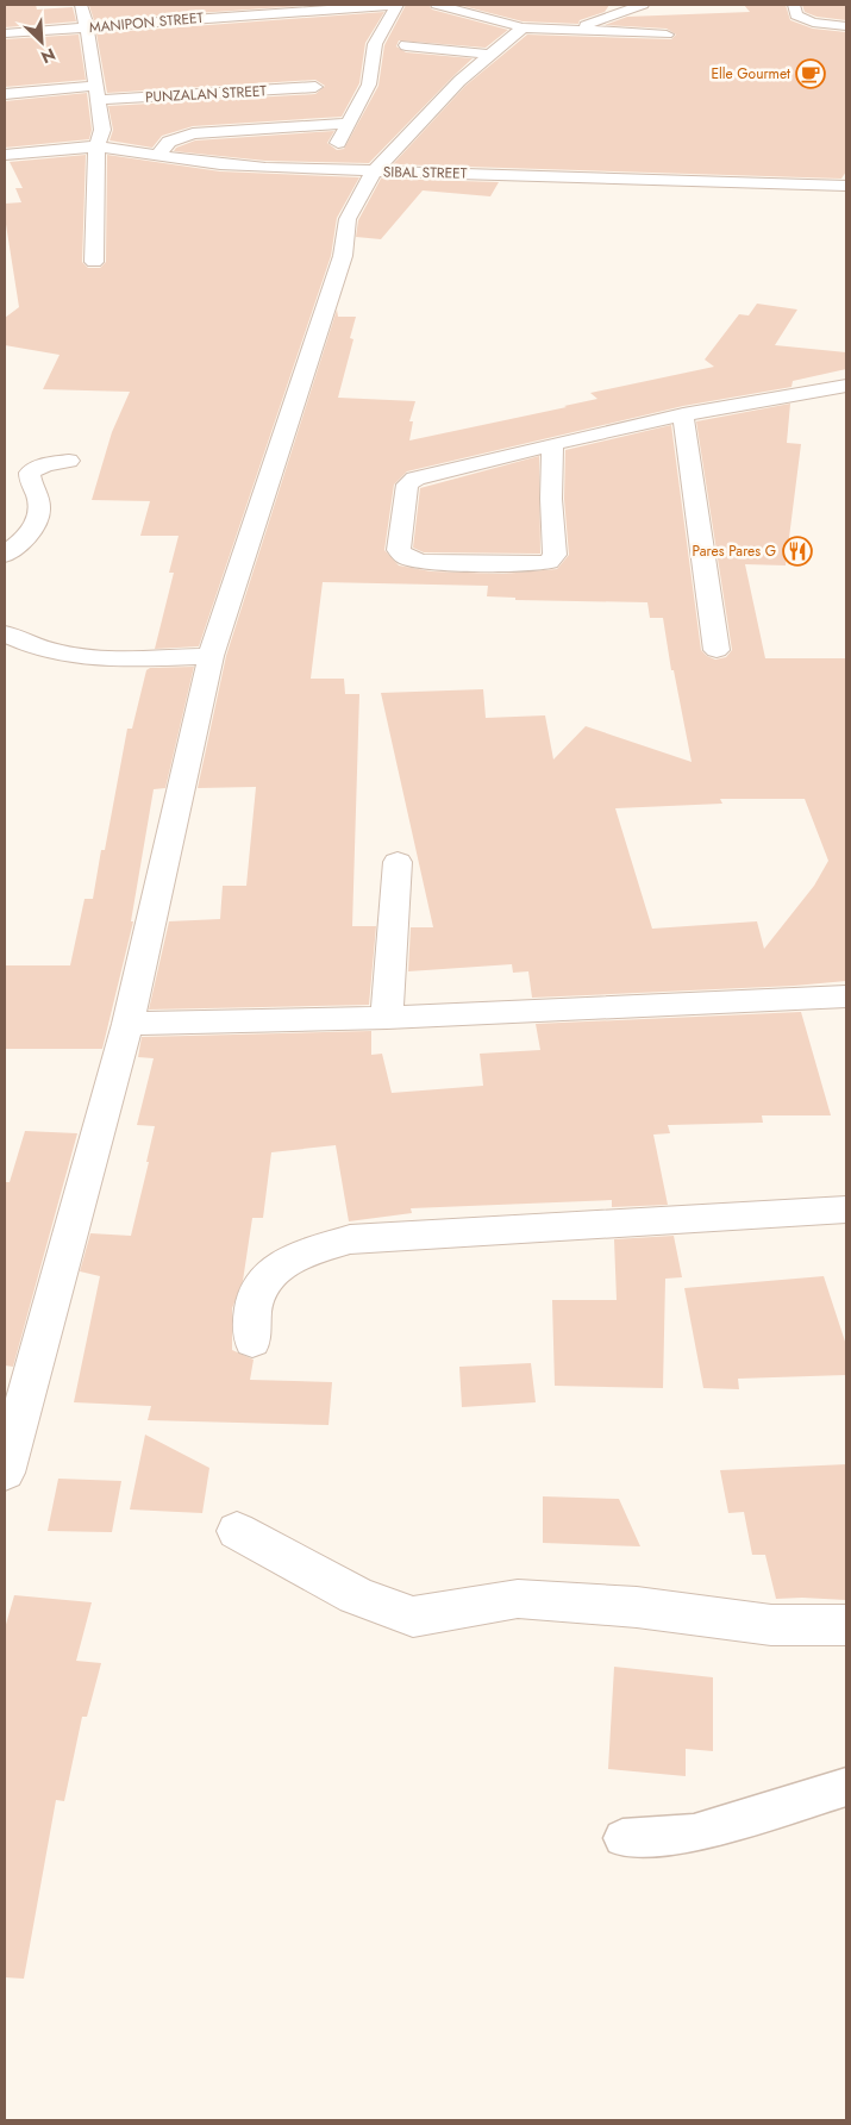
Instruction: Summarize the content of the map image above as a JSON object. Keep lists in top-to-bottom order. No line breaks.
{"streets":{"street":["MANIPON STREET","PUNZALAN STREET","SIBAL STREET"]},"places":{"cafe":["Elle Gourmet"],"restaurant":["Pares Pares G"]},"north":"bottom right"}
